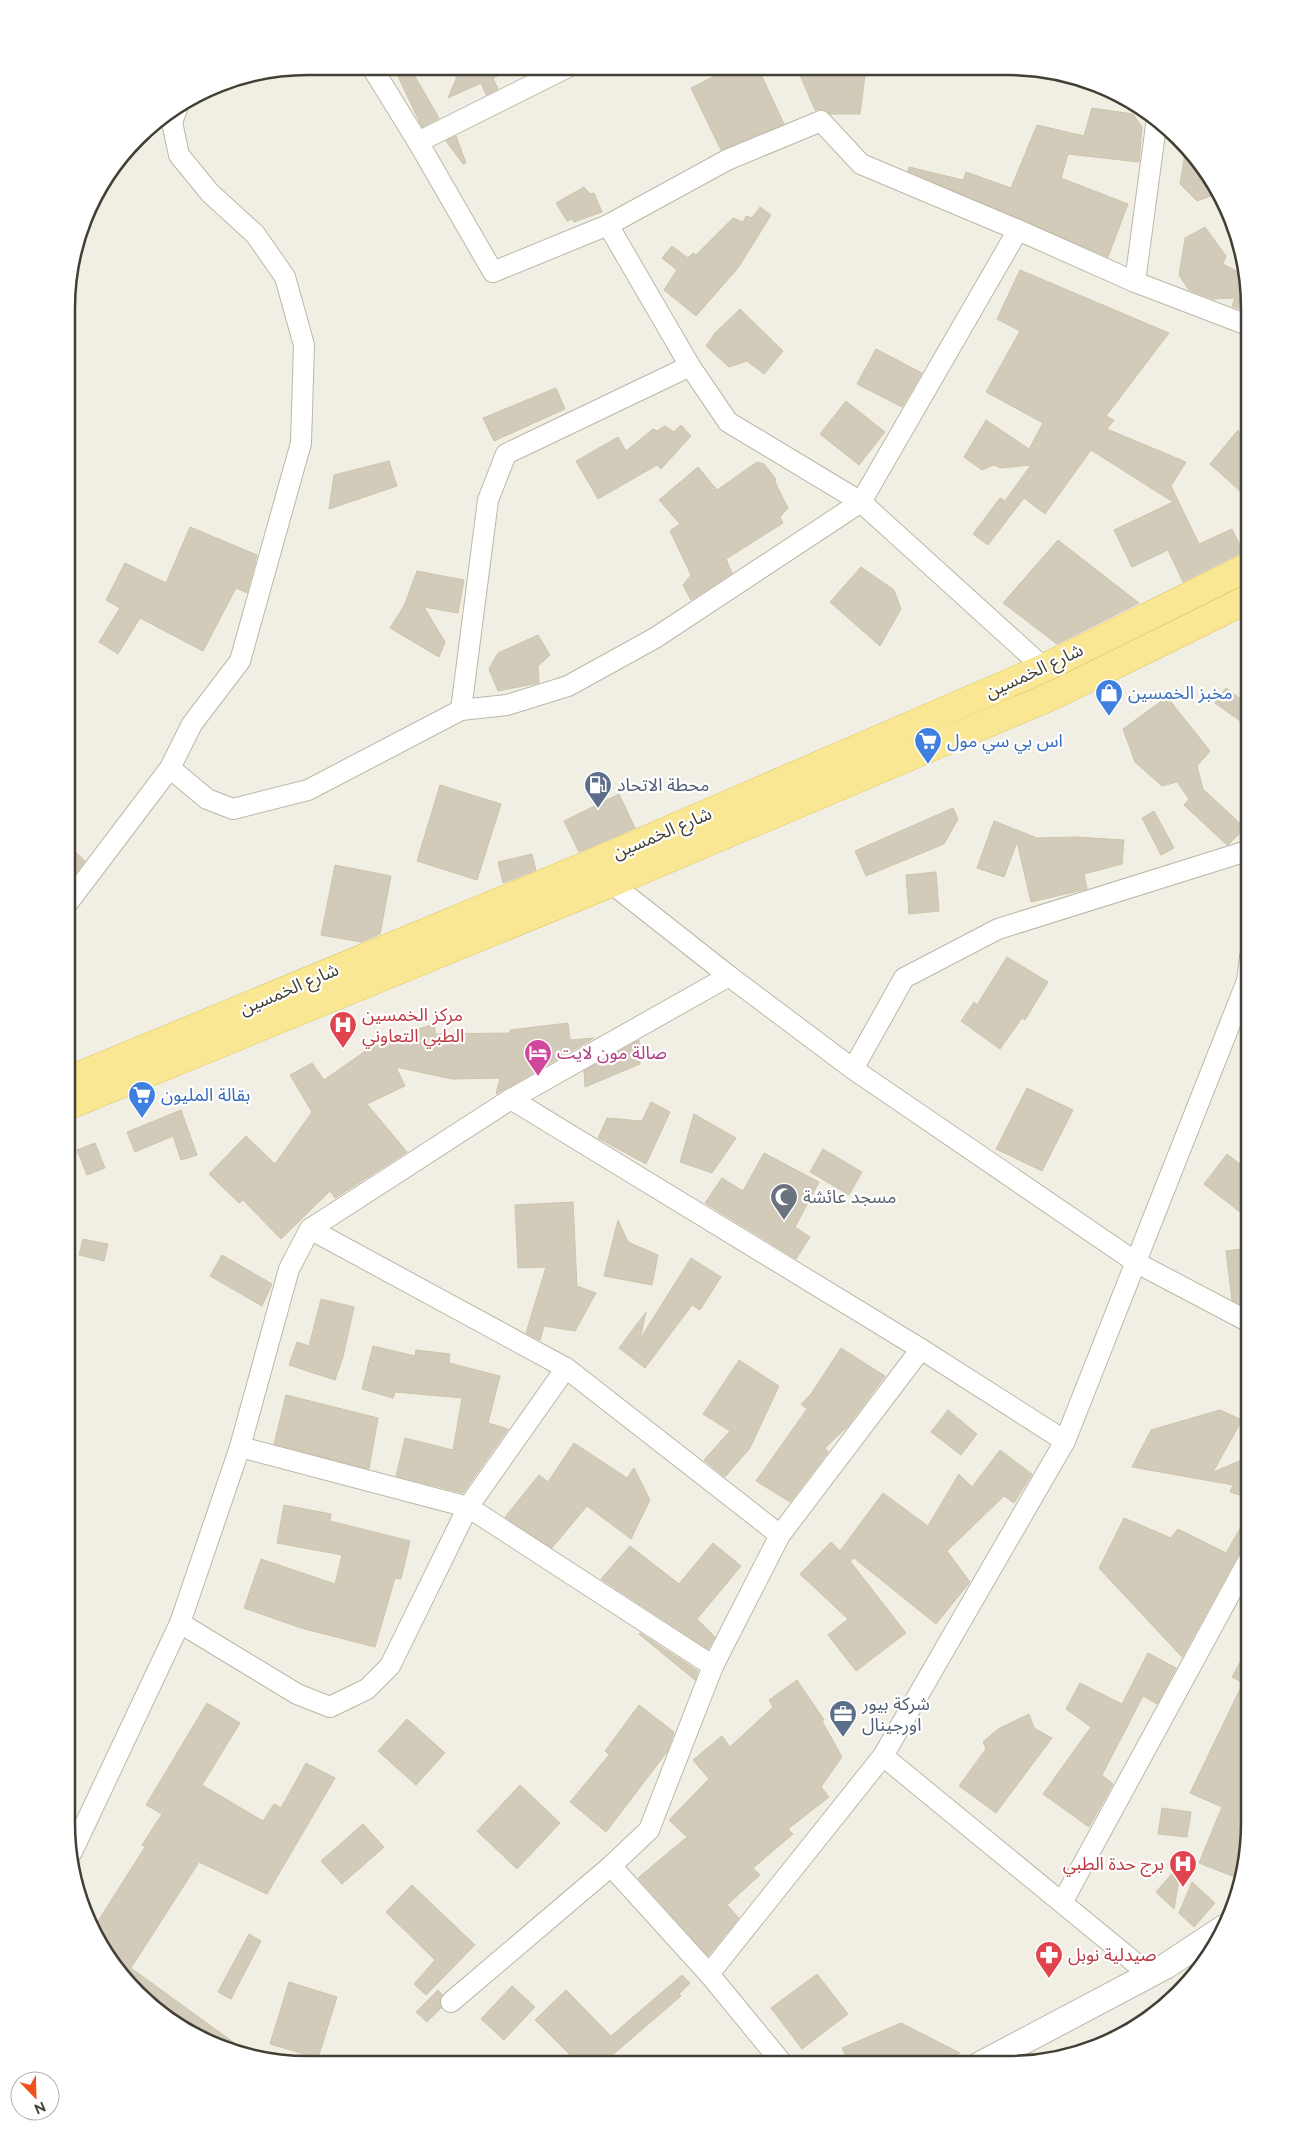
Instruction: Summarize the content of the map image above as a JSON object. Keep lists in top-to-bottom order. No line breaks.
{"streets":{"main road":["شارع الخمسين"]},"places":{"shop":["مخبز الخمسين"],"supermarket":["اس بي سي مول","بقالة المليون"],"fuel station":["محطة الاتحاد"],"hospital":["مركز الخمسين الطبي التعاوني","برج حدة الطبي"],"hotel":["صالة مون لايت"],"mosque":["مسجد عائشة"],"office":["شركة بيور اورجينال"],"pharmacy":["صيدلية نوبل"]},"north":"bottom right"}
